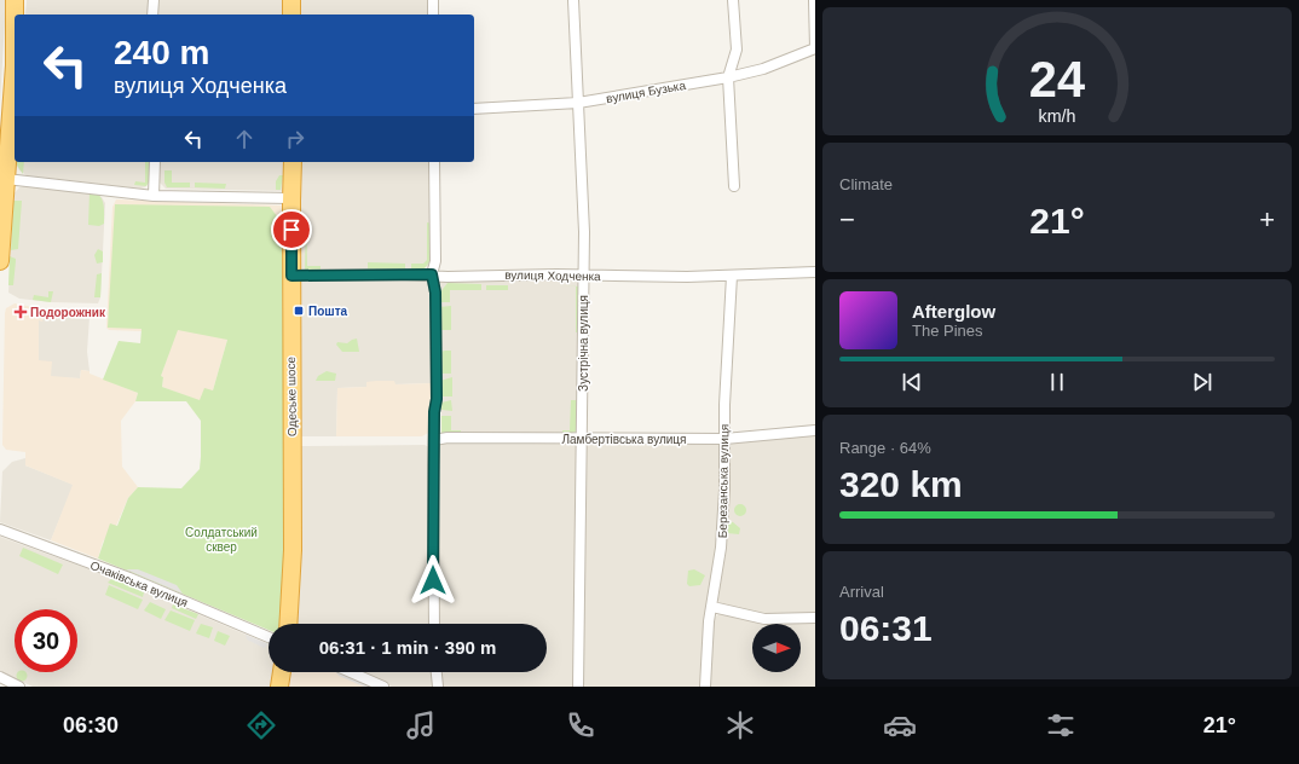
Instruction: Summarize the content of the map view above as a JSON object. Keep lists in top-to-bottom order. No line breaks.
{"streets":{"highway":["Одеське шосе"],"street":["вулиця Бузька","вулиця Ходченка","Зустрічна вулиця","Ламбертівська вулиця","Березанська вулиця","Очаківська вулиця"]},"crossings":[["вулиця Бузька","Зустрічна вулиця"],["вулиця Ходченка","Зустрічна вулиця"],["вулиця Ходченка","Одеське шосе"],["вулиця Ходченка","Березанська вулиця"],["Зустрічна вулиця","Ламбертівська вулиця"],["Ламбертівська вулиця","Березанська вулиця"]],"parks":["Солдатський сквер"],"places":{"transit":["Пошта"],"health":["Подорожник"]},"north":"right","page":{"turn":["240 m","вулиця Ходченка"],"tile":["Climate",["Range · 64%","320 km"],["Arrival","06:31"]],"heat":["−","21°","+"],"song":["Afterglow","The Pines"],"limit":"30","trip":"06:31 · 1 min · 390 m","tabs":["06:30","21°"],"gauge":["24","km/h"]}}
